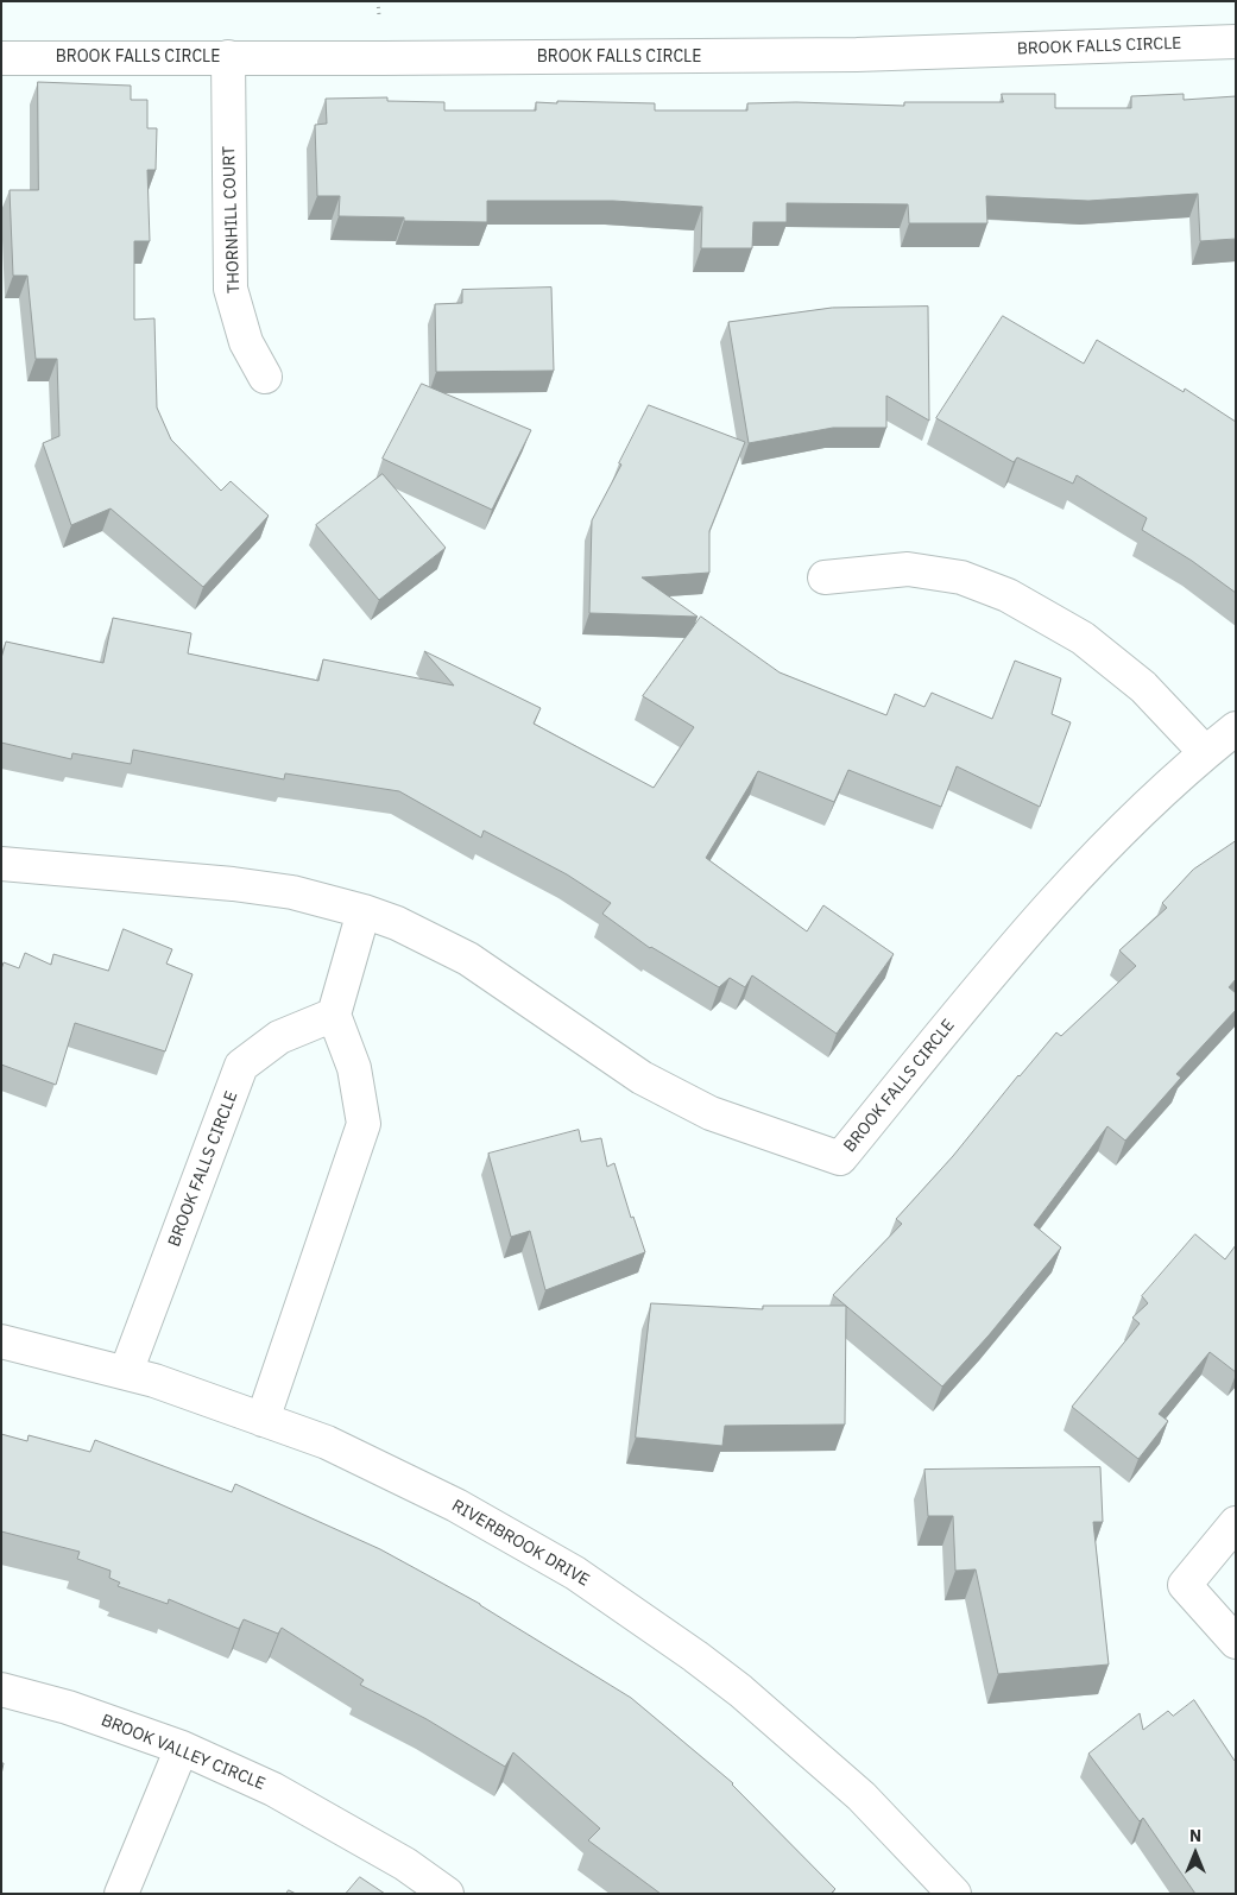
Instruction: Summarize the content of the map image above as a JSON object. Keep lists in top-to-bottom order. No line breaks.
{"streets":{"street":["BROOK FALLS CIRCLE","THORNHILL COURT","RIVERBROOK DRIVE","BROOK VALLEY CIRCLE"]},"crossings":[["BROOK FALLS CIRCLE","THORNHILL COURT"],["BROOK FALLS CIRCLE","RIVERBROOK DRIVE"]],"north":"top"}
